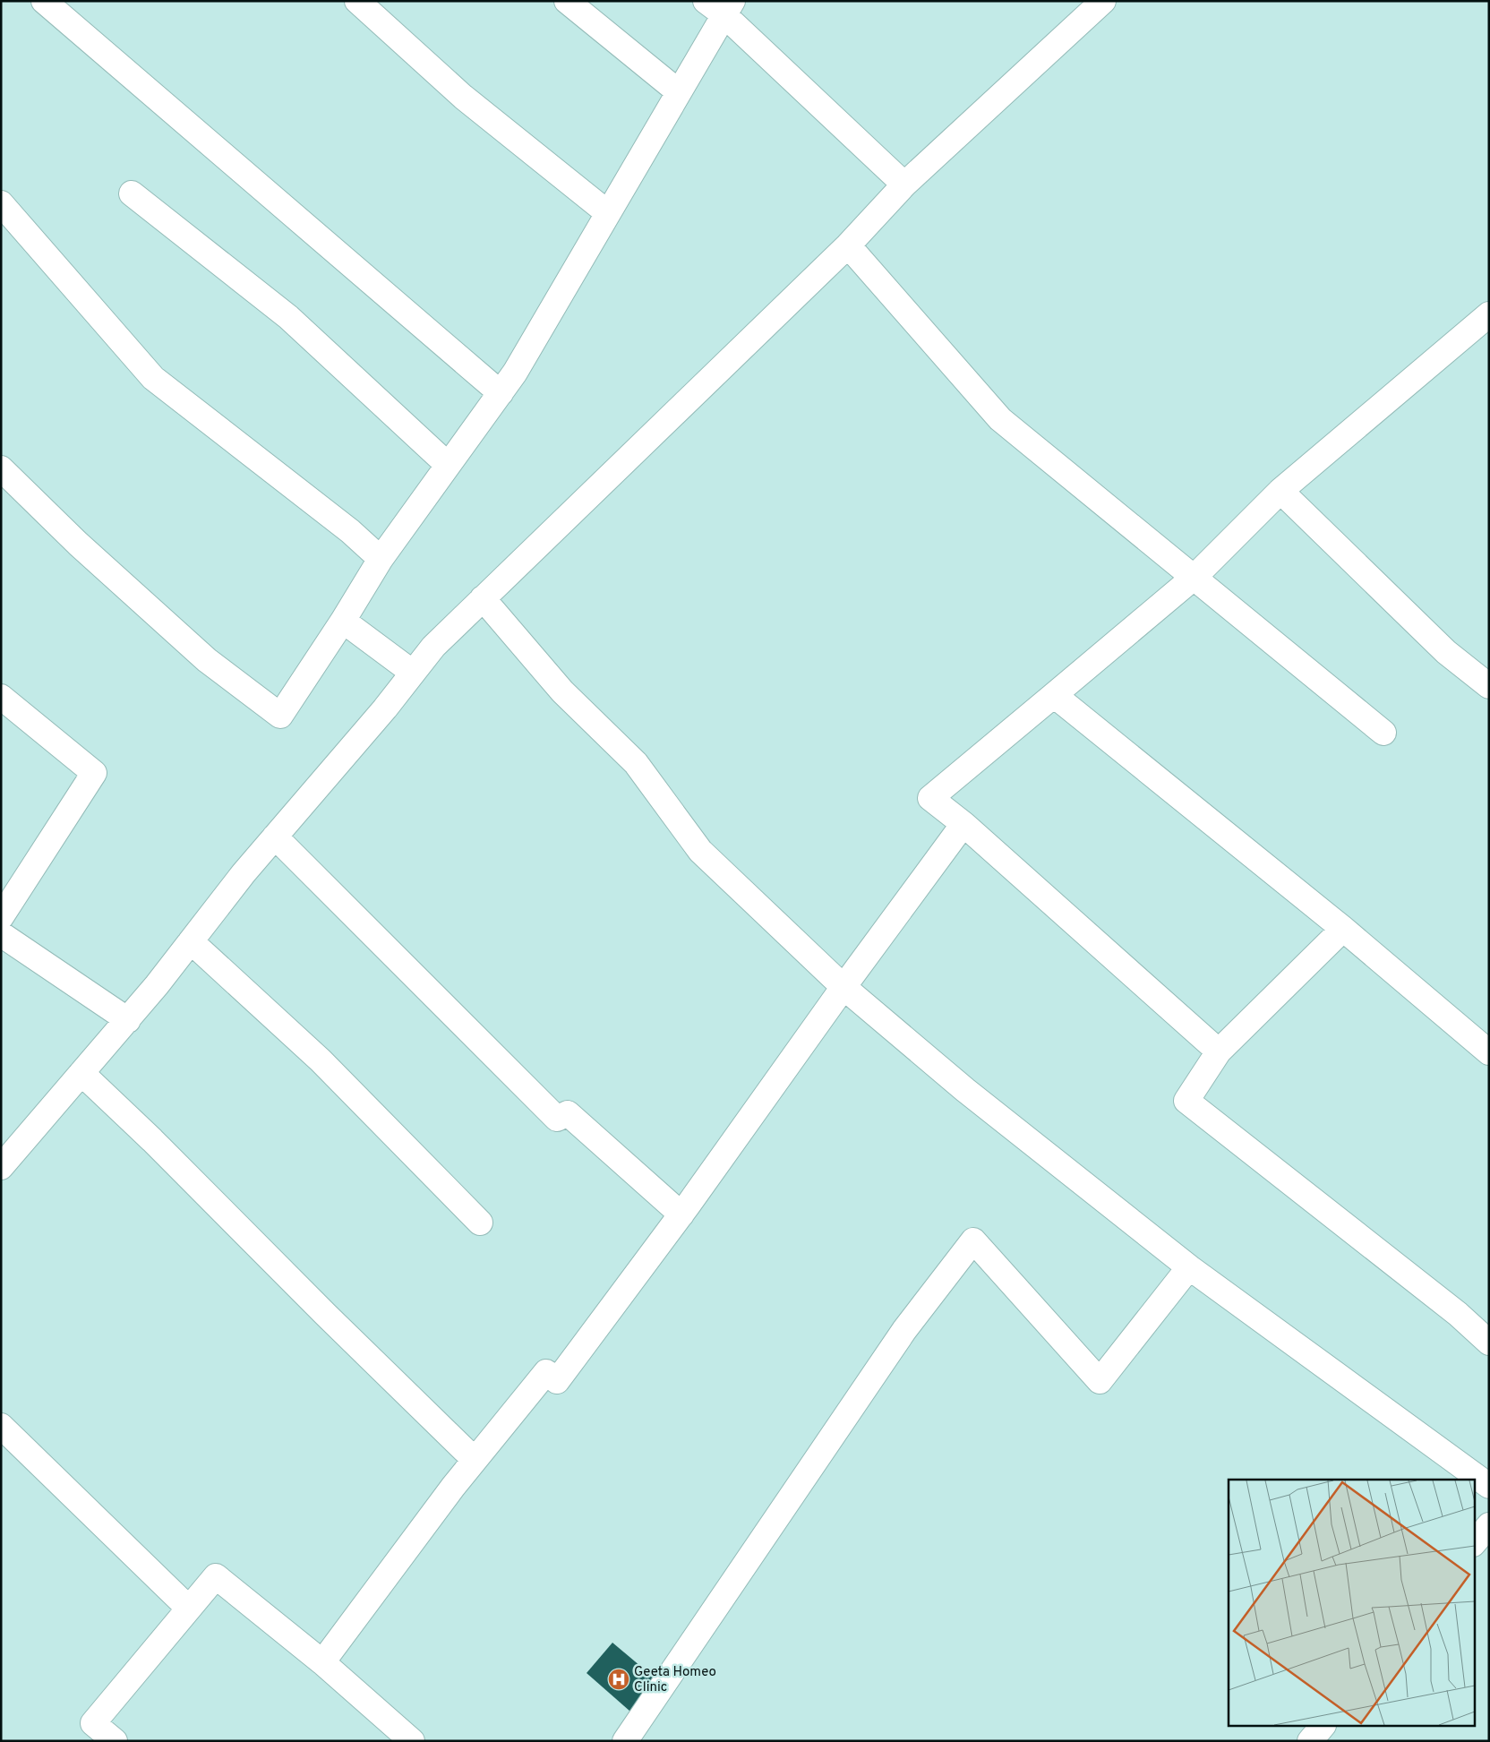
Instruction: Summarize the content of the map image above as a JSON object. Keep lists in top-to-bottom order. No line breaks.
{"places":{"hospital":["Geeta Homeo Clinic"]}}
